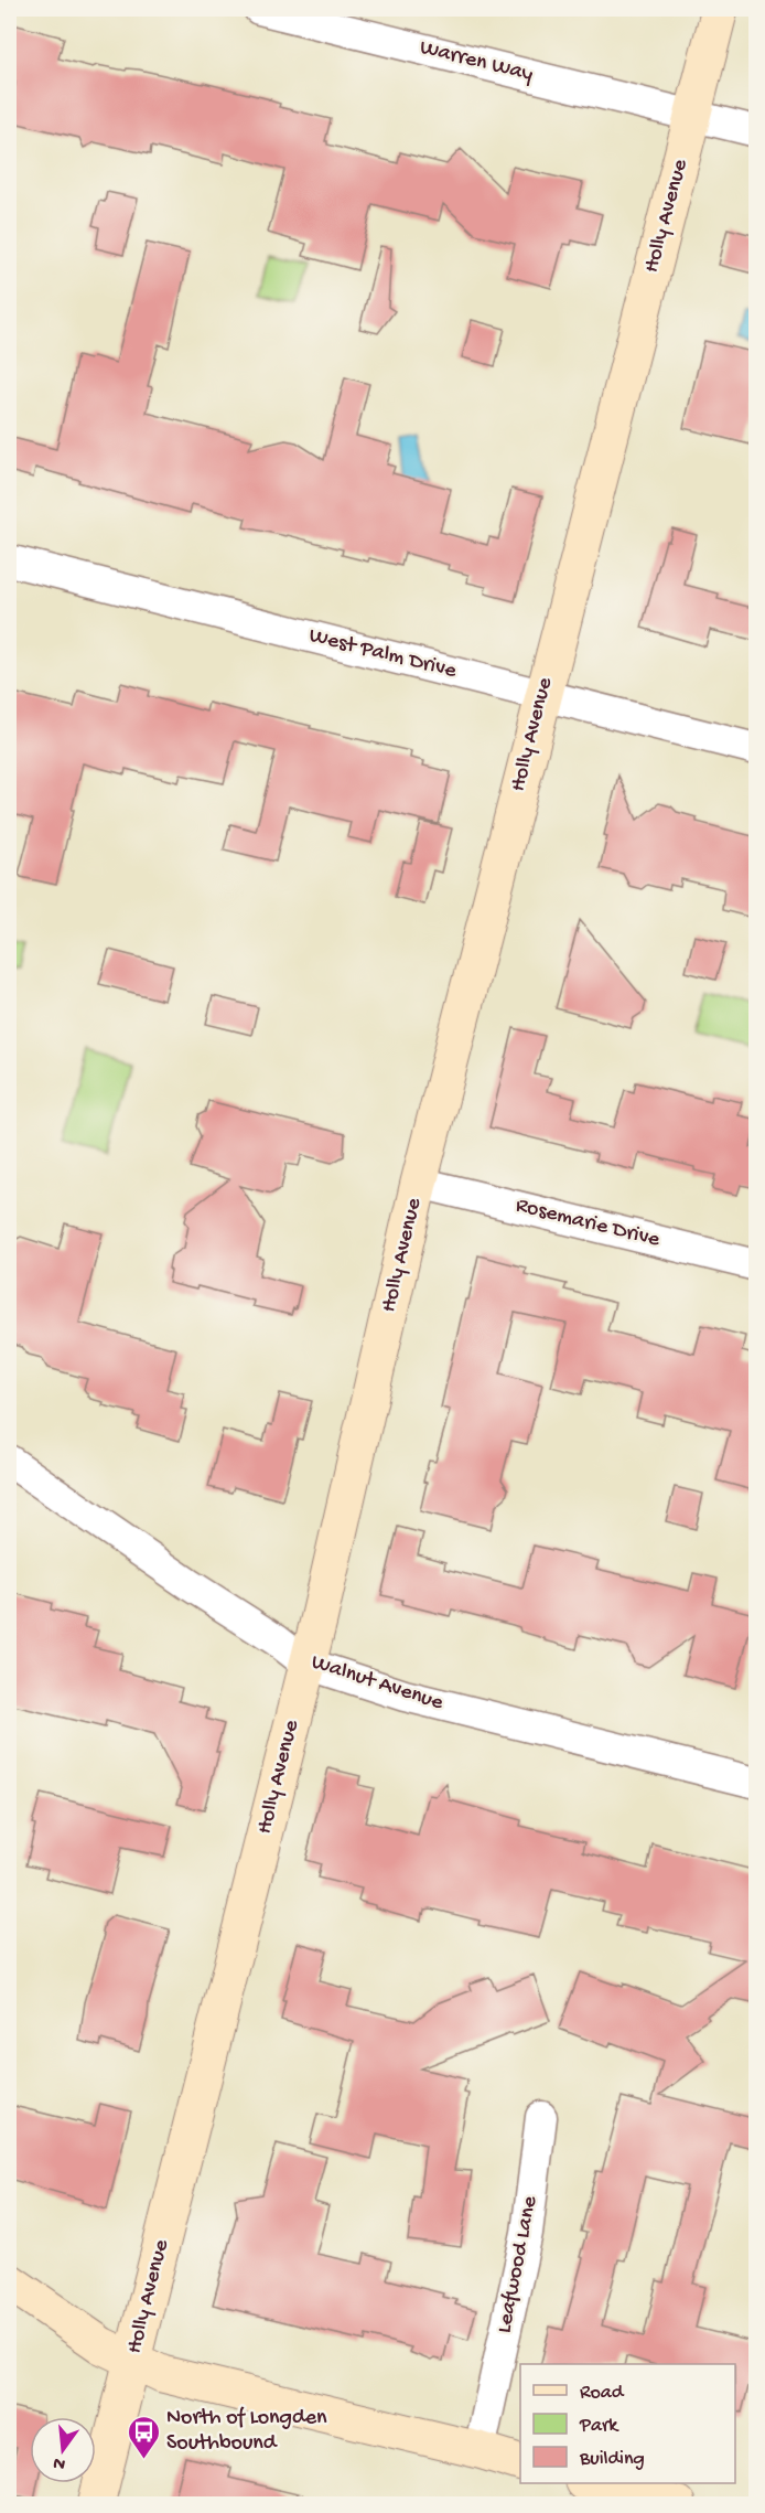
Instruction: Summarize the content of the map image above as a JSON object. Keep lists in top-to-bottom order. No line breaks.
{"streets":{"street":["Warren Way","Holly Avenue","West Palm Drive","Rosemarie Drive","Walnut Avenue","Leafwood Lane"]},"crossings":[["Warren Way","Holly Avenue"],["Holly Avenue","West Palm Drive"],["Holly Avenue","Rosemarie Drive"],["Holly Avenue","Walnut Avenue"]],"places":{"bus stop":["North of Longden Southbound"]},"legend":["Road","Park","Building"],"north":"bottom"}
